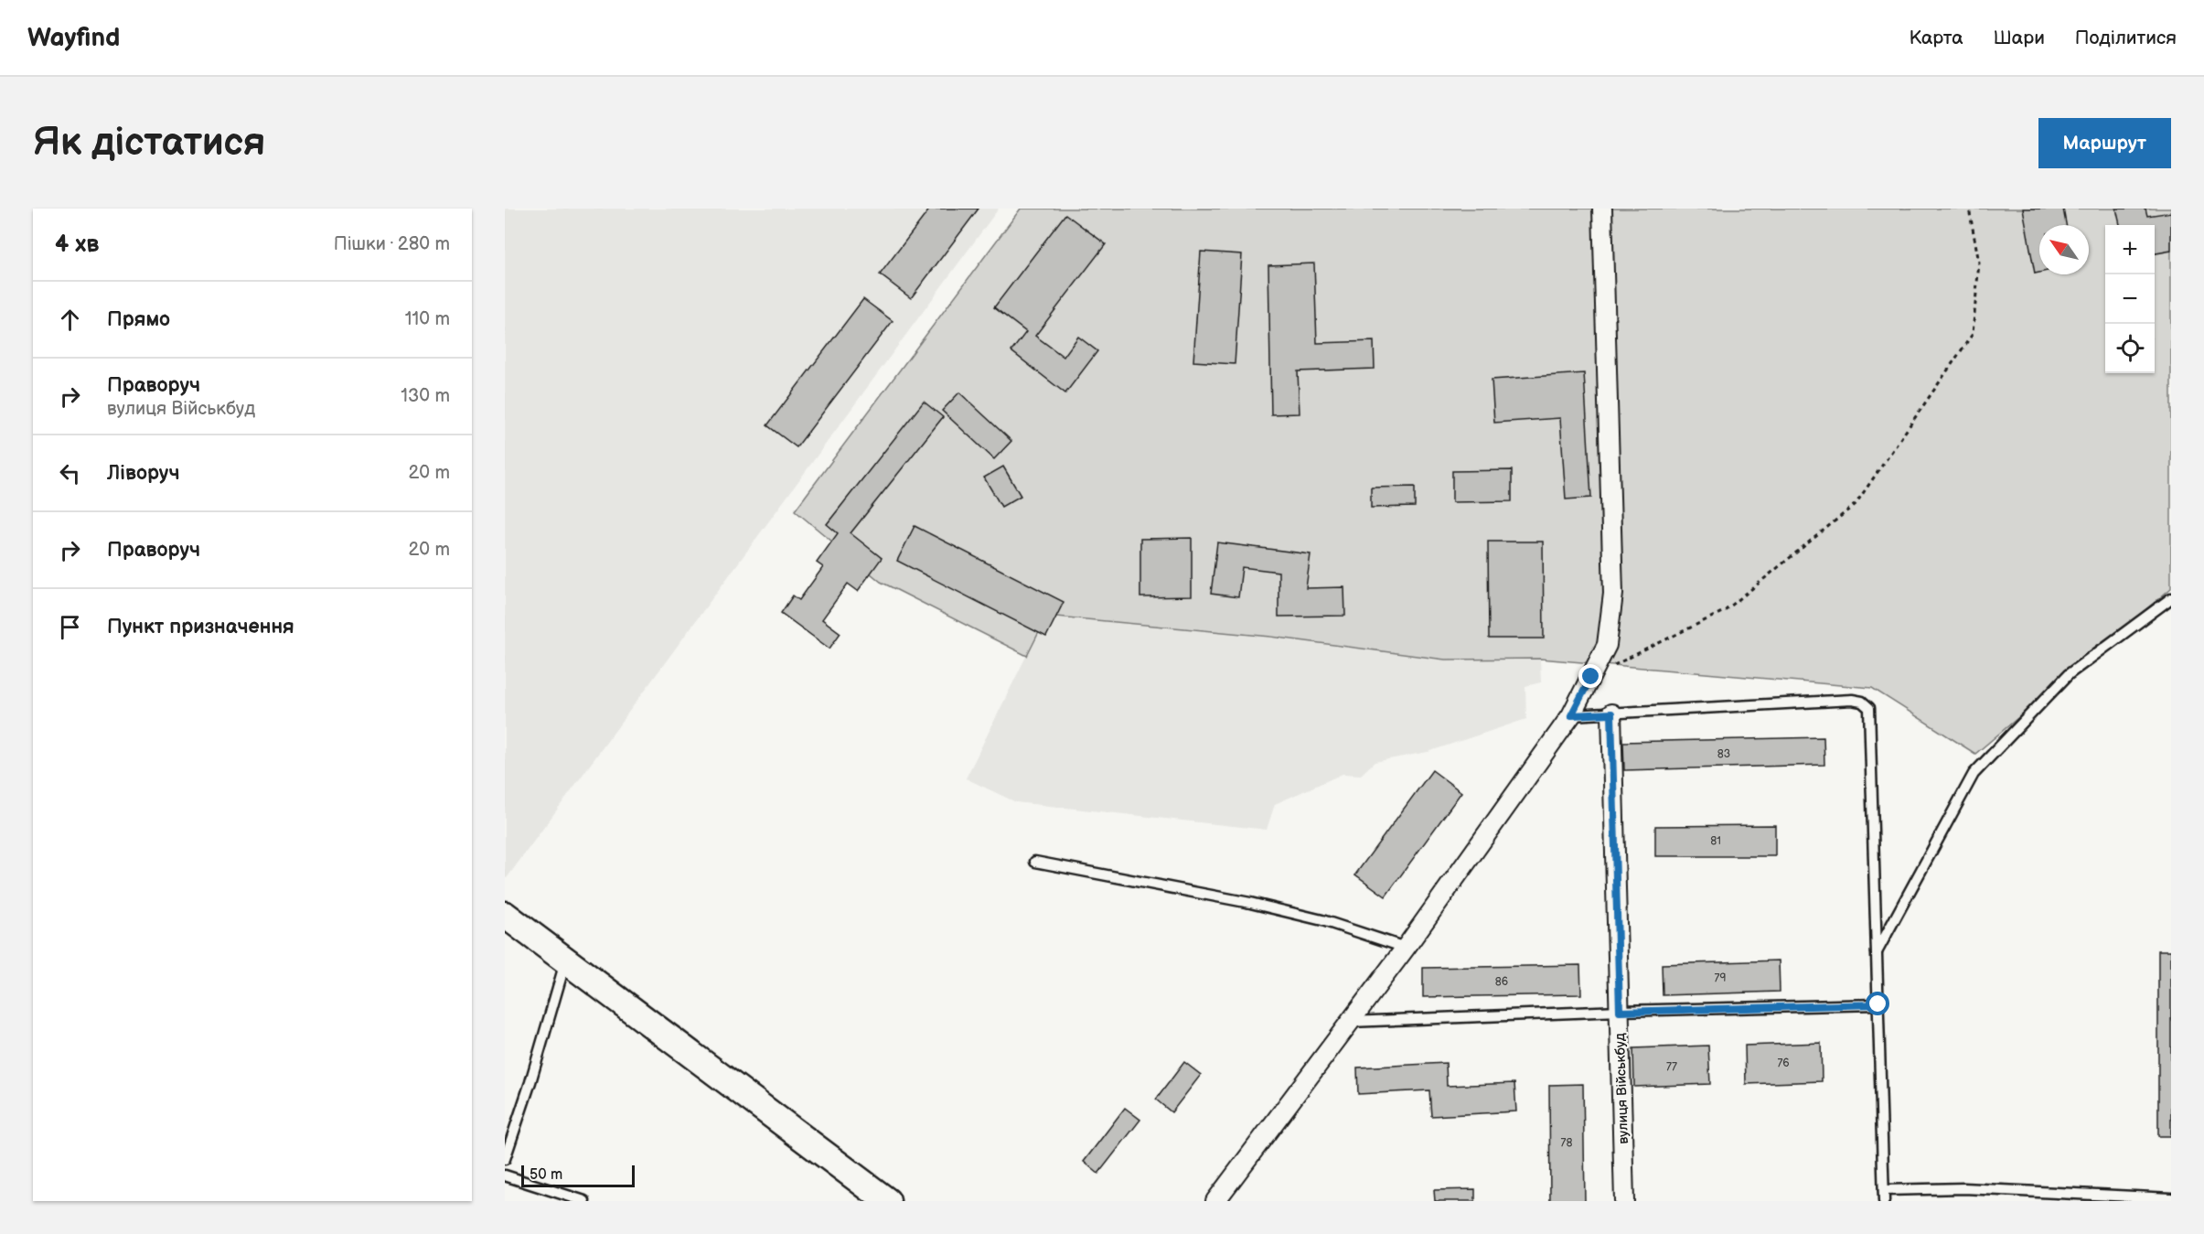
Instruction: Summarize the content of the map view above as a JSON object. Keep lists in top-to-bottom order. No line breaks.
{"streets":{"street":["вулиця Військбуд"]},"house_numbers":["83","81","79","86","76","77","78"],"scale_bar":"50 m","north":"top left","page":{"header":"Wayfind","nav":["Карта","Шари","Поділитися"],"buttons":"Маршрут","title":"Як дістатися","heading":["4 хв","Пішки · 280 m"],"map_buttons":["+","−"],"list":[["Прямо","110 m"],["Праворуч","вулиця Військбуд","130 m"],["Ліворуч","20 m"],["Праворуч","20 m"],"Пункт призначення"],"scale":"50 m"}}
